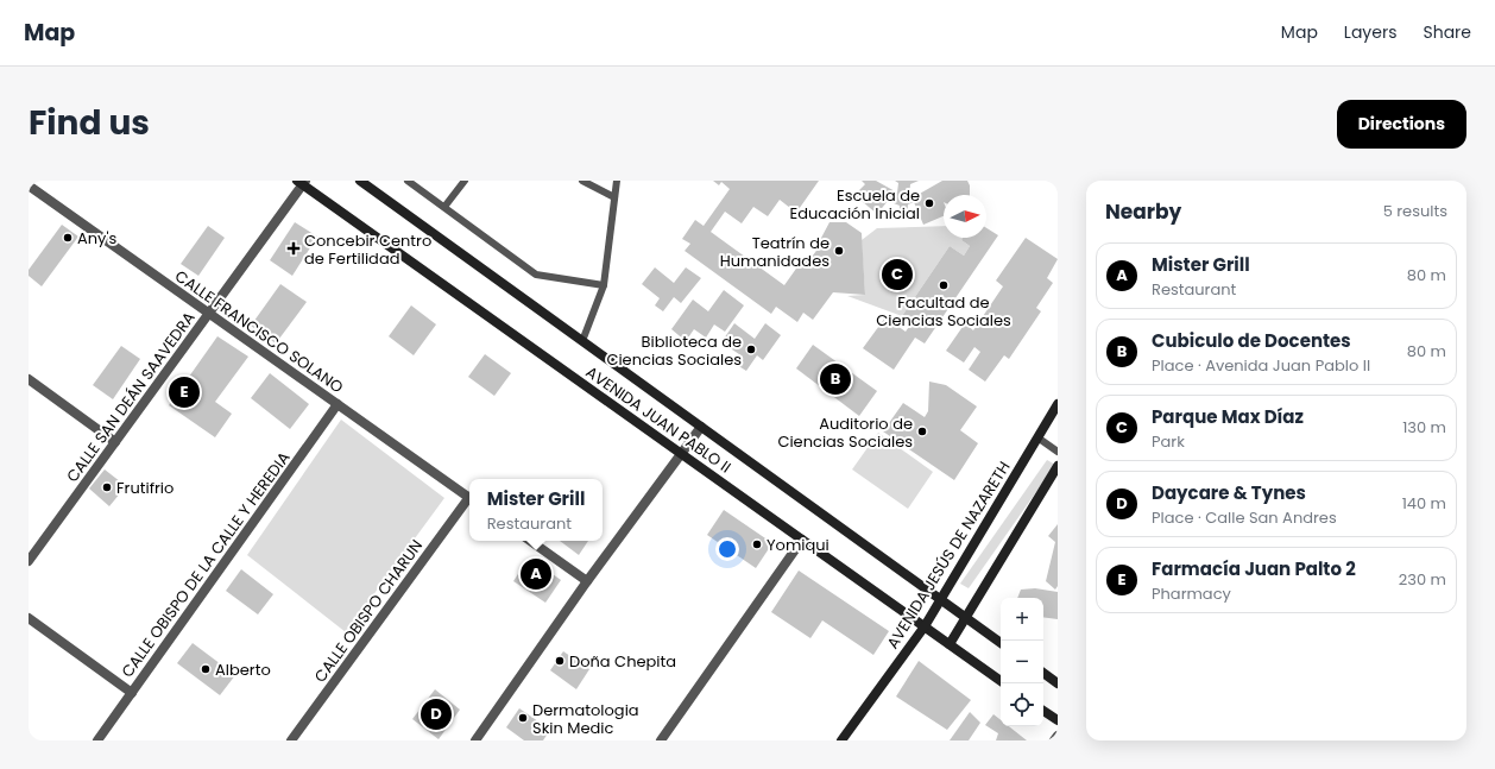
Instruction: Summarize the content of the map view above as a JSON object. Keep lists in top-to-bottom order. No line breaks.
{"streets":{"main road":["AVENIDA JUAN PABLO II","AVENIDA JESÚS DE NAZARETH"],"street":["CALLE FRANCISCO SOLANO","CALLE SAN DEÁN SAAVEDRA","CALLE OBISPO DE LA CALLE Y HEREDIA","CALLE OBISPO CHARUN"]},"crossings":[["CALLE FRANCISCO SOLANO","CALLE SAN DEÁN SAAVEDRA"],["CALLE FRANCISCO SOLANO","CALLE OBISPO DE LA CALLE Y HEREDIA"],["CALLE SAN DEÁN SAAVEDRA","AVENIDA JUAN PABLO II"],["AVENIDA JUAN PABLO II","AVENIDA JESÚS DE NAZARETH"]],"places":{"other":["Escuela de Educación Inicial","Any's","Teatrín de Humanidades","Facultad de Ciencias Sociales","Biblioteca de Ciencias Sociales","Auditorio de Ciencias Sociales","Frutifrio","Yomiqui","Doña Chepita","Alberto","Dermatologia Skin Medic"],"health":["Concebir Centro de Fertilidad"]},"north":"right","page":{"header":"Map","nav":["Map","Layers","Share"],"title":"Find us","buttons":"Directions","heading":["Nearby","5 results"],"list":[{"mark":"A","name":"Mister Grill","note":"Restaurant","value":"80 m"},{"mark":"B","name":"Cubiculo de Docentes","note":"Place · Avenida Juan Pablo II","value":"80 m"},{"mark":"C","name":"Parque Max Díaz","note":"Park","value":"130 m"},{"mark":"D","name":"Daycare & Tynes","note":"Place · Calle San Andres","value":"140 m"},{"mark":"E","name":"Farmacía Juan Palto 2","note":"Pharmacy","value":"230 m"}],"pins":["C","B","E","A","D"],"popup":["Mister Grill","Restaurant"],"map_buttons":["+","−"]}}
